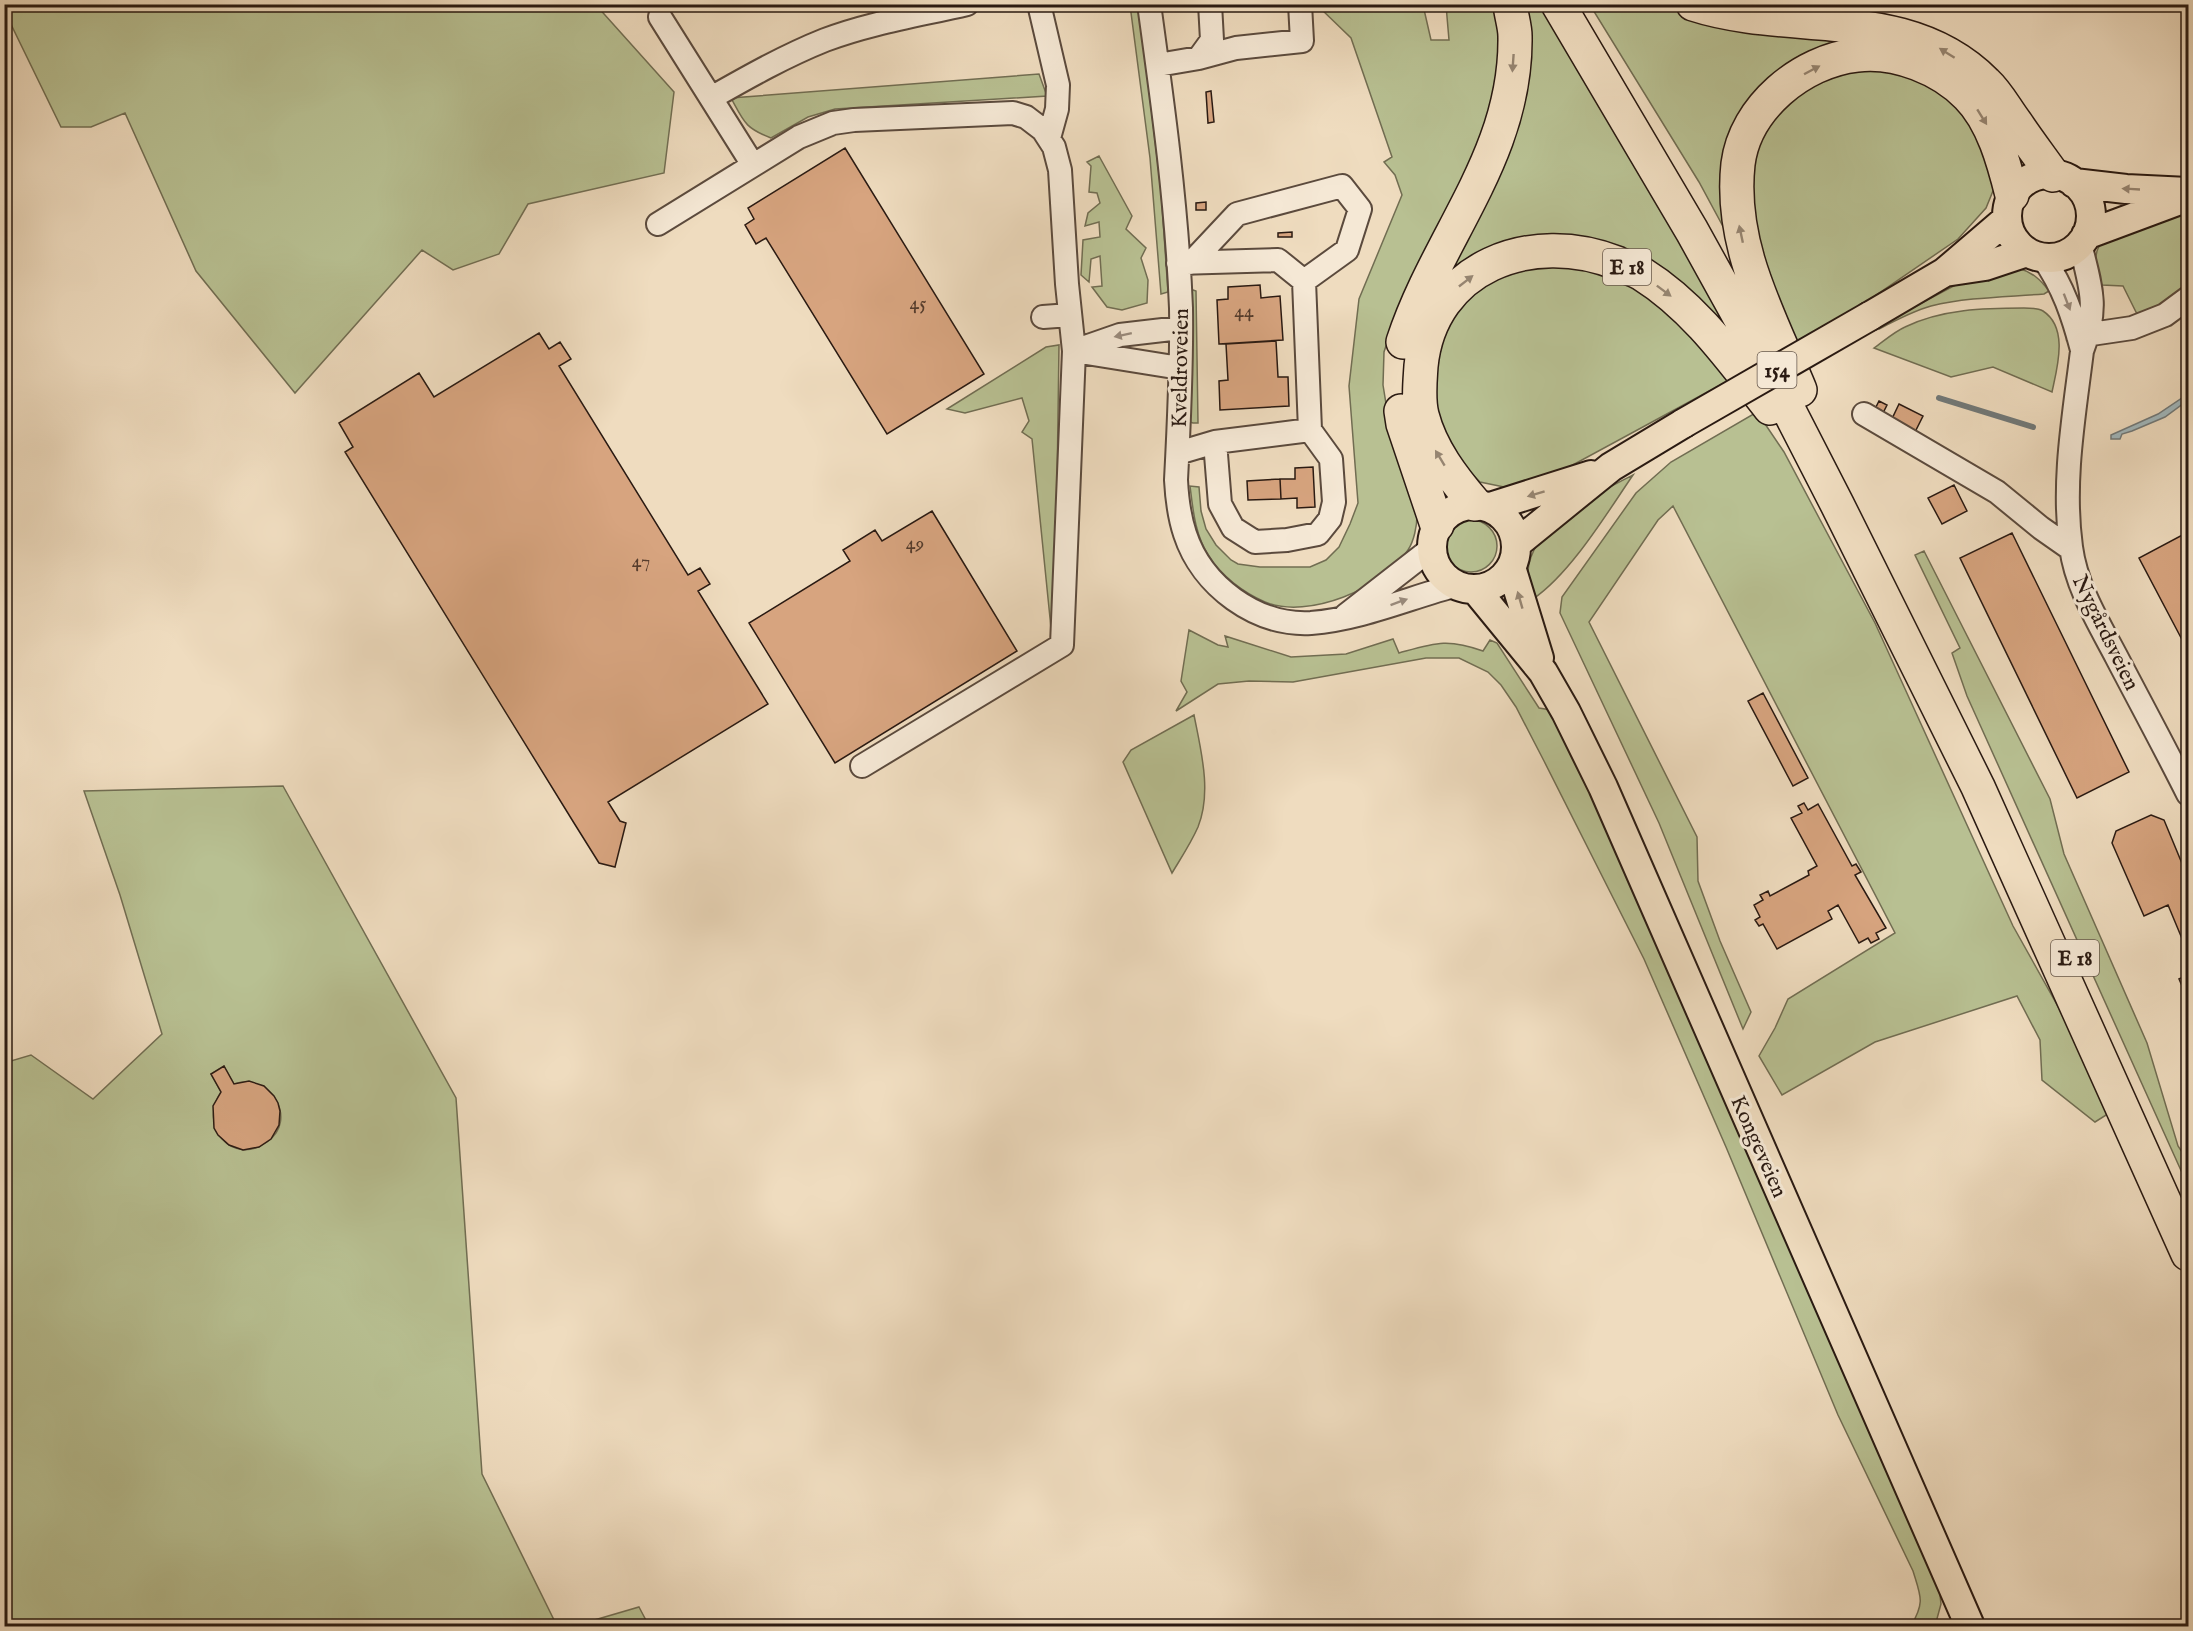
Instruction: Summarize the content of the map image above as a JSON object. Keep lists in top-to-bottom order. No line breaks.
{"streets":{"highway":["E 18"],"main road":["154","Kongeveien"],"street":["Kveldroveien","Nygårdsveien"]},"crossings":[["E 18","Kveldroveien"],["E 18","154"],["E 18","Nygårdsveien"],["E 18","Kongeveien"],["Kveldroveien","154"],["Kveldroveien","Kongeveien"],["154","Nygårdsveien"],["154","Kongeveien"]],"house_numbers":["45","44","49","47"]}
